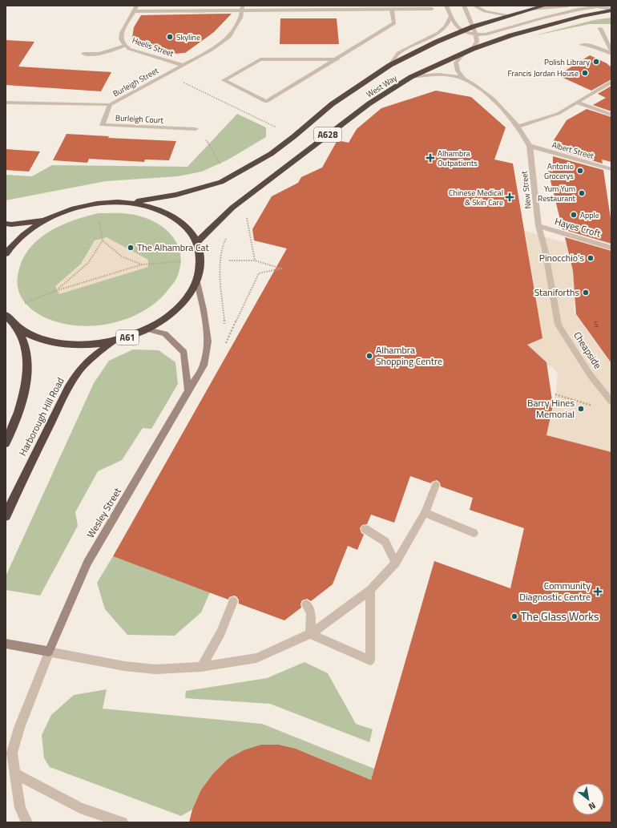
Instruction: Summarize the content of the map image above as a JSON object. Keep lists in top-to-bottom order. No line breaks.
{"streets":{"highway":["West Way","A628","A61","Harborough Hill Road"],"street":["Heelis Street","Burleigh Street","Burleigh Court","Albert Street","New Street","Hayes Croft","Cheapside","Wesley Street"]},"crossings":[["Heelis Street","Burleigh Street"],["Burleigh Street","Burleigh Court"],["West Way","New Street"],["West Way","A61"],["Albert Street","New Street"],["New Street","Hayes Croft"],["New Street","Cheapside"],["A61","Harborough Hill Road"],["A61","Wesley Street"]],"places":{"other":["Skyline","Polish Library","Francis Jordan House","Antonio Grocerys","Yum Yum Restaurant","Apple","The Alhambra Cat","Pinocchio's","Staniforths","Alhambra Shopping Centre","Barry Hines Memorial","The Glass Works"],"health":["Alhambra Outpatients","Chinese Medical & Skin Care","Community Diagnostic Centre"]},"house_numbers":["5"],"north":"bottom right"}
